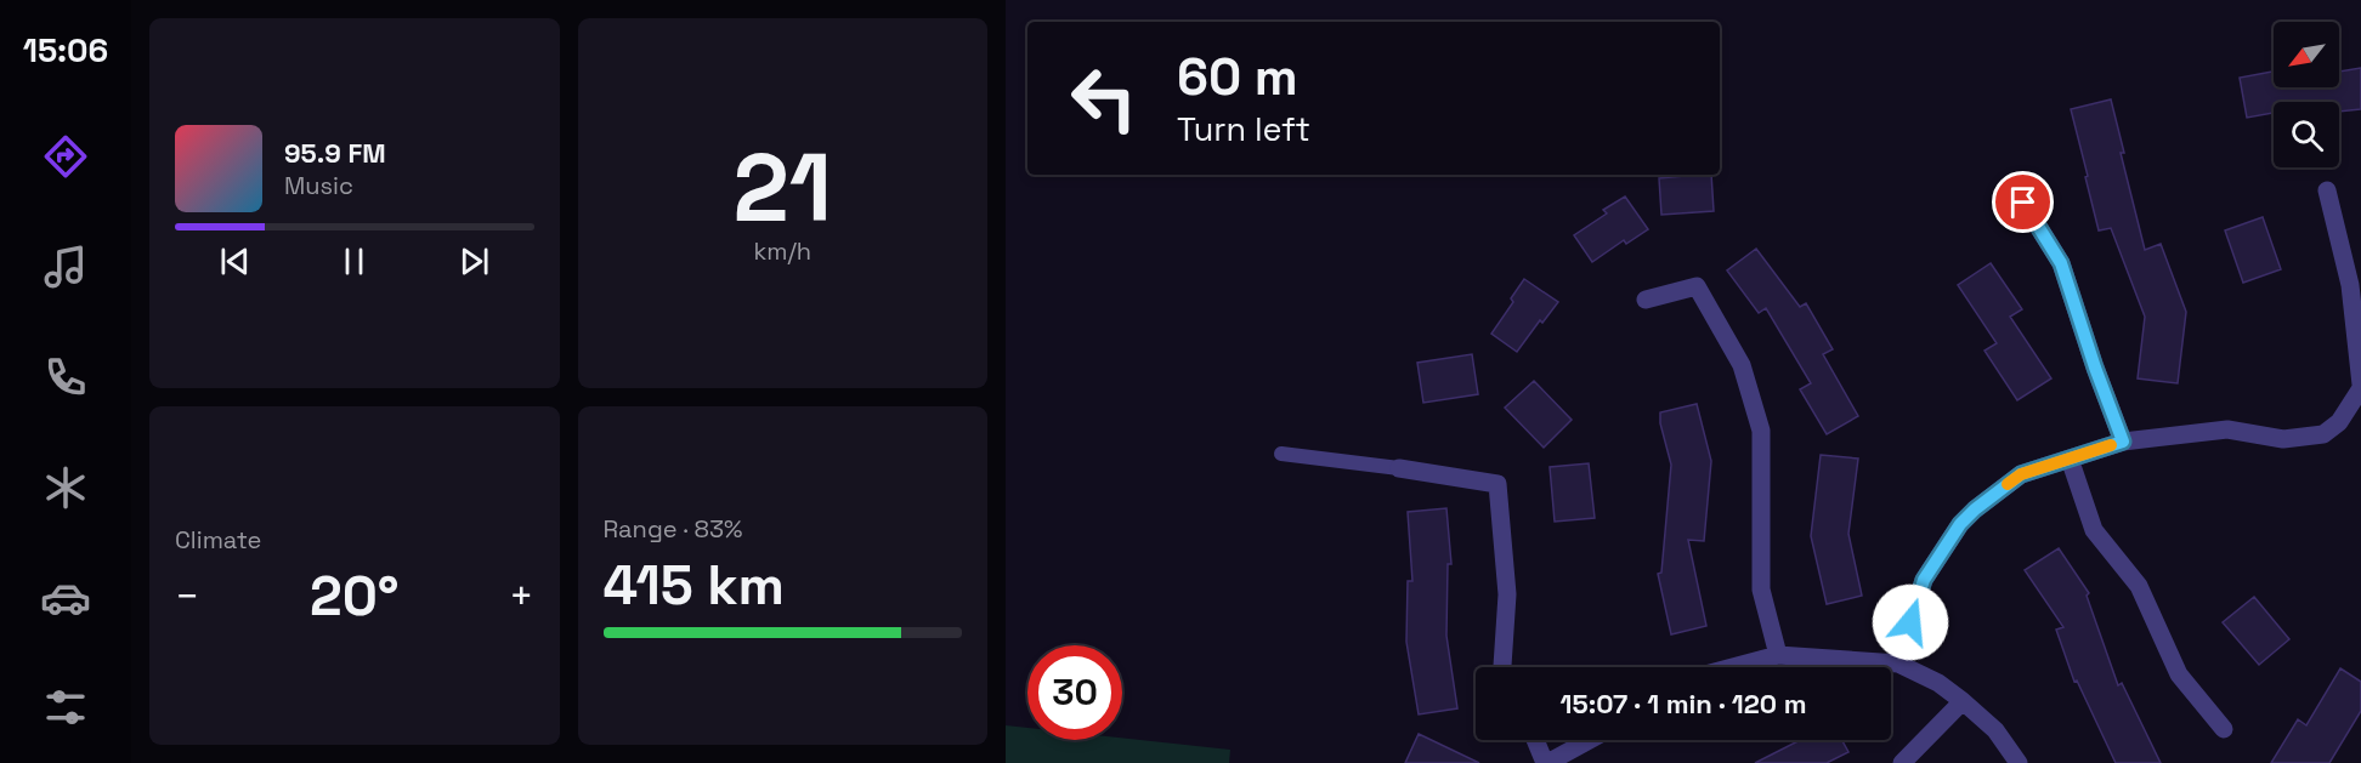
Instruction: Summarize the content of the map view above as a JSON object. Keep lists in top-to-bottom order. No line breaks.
{"north":"bottom left","page":{"tabs":"15:06","tile":[["21","km/h"],"Climate",["Range · 83%","415 km"]],"turn":["60 m","Turn left"],"song":["95.9 FM","Music"],"heat":["−","20°","+"],"limit":"30","trip":"15:07 · 1 min · 120 m"}}
